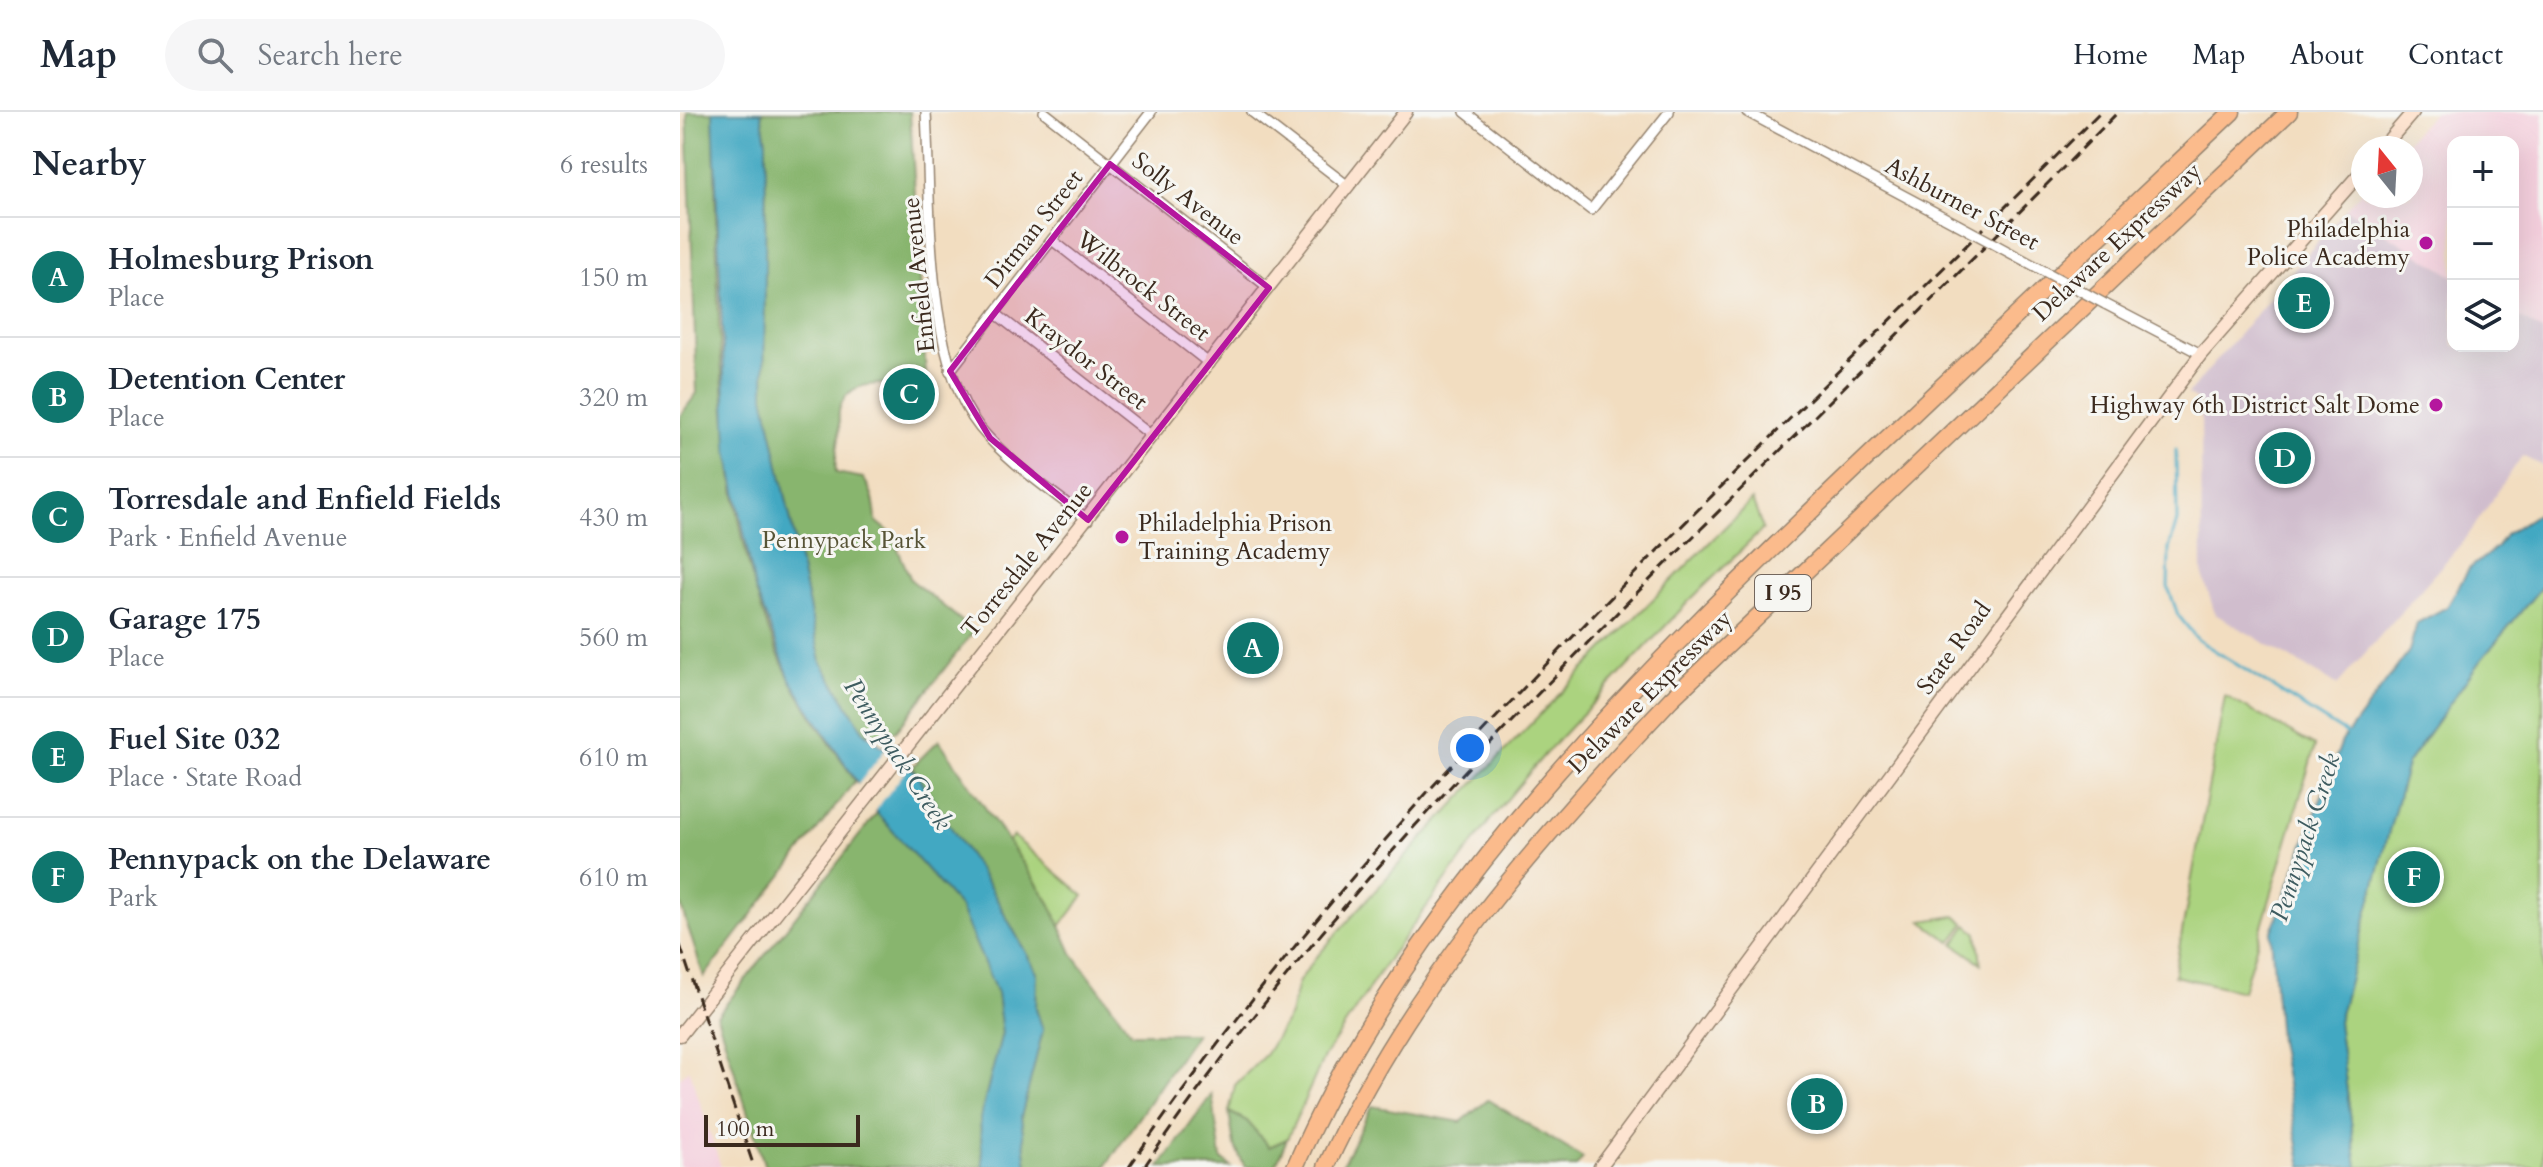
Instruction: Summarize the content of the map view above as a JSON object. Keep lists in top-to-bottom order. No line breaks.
{"streets":{"highway":["Delaware Expressway","I 95"],"main road":["Torresdale Avenue","State Road"],"street":["Solly Avenue","Ashburner Street","Ditman Street","Enfield Avenue","Wilbrock Street","Kraydor Street"]},"crossings":[["Solly Avenue","Ditman Street"],["Solly Avenue","Torresdale Avenue"],["Ashburner Street","State Road"],["Ditman Street","Enfield Avenue"],["Ditman Street","Wilbrock Street"],["Ditman Street","Kraydor Street"],["Enfield Avenue","Torresdale Avenue"],["Wilbrock Street","Torresdale Avenue"],["Kraydor Street","Torresdale Avenue"]],"water":["Pennypack Creek"],"parks":["Pennypack Park"],"places":["Philadelphia Police Academy","Highway 6th District Salt Dome","Philadelphia Prison Training Academy"],"scale_bar":"100 m","north":"top","page":{"header":"Map","search":"Search here","nav":["Home","Map","About","Contact"],"heading":["Nearby","6 results"],"map_buttons":["+","−"],"list":[{"mark":"A","name":"Holmesburg Prison","note":"Place","value":"150 m"},{"mark":"B","name":"Detention Center","note":"Place","value":"320 m"},{"mark":"C","name":"Torresdale and Enfield Fields","note":"Park · Enfield Avenue","value":"430 m"},{"mark":"D","name":"Garage 175","note":"Place","value":"560 m"},{"mark":"E","name":"Fuel Site 032","note":"Place · State Road","value":"610 m"},{"mark":"F","name":"Pennypack on the Delaware","note":"Park","value":"610 m"}],"pins":["E","C","D","A","F","B"],"scale":"100 m"}}
